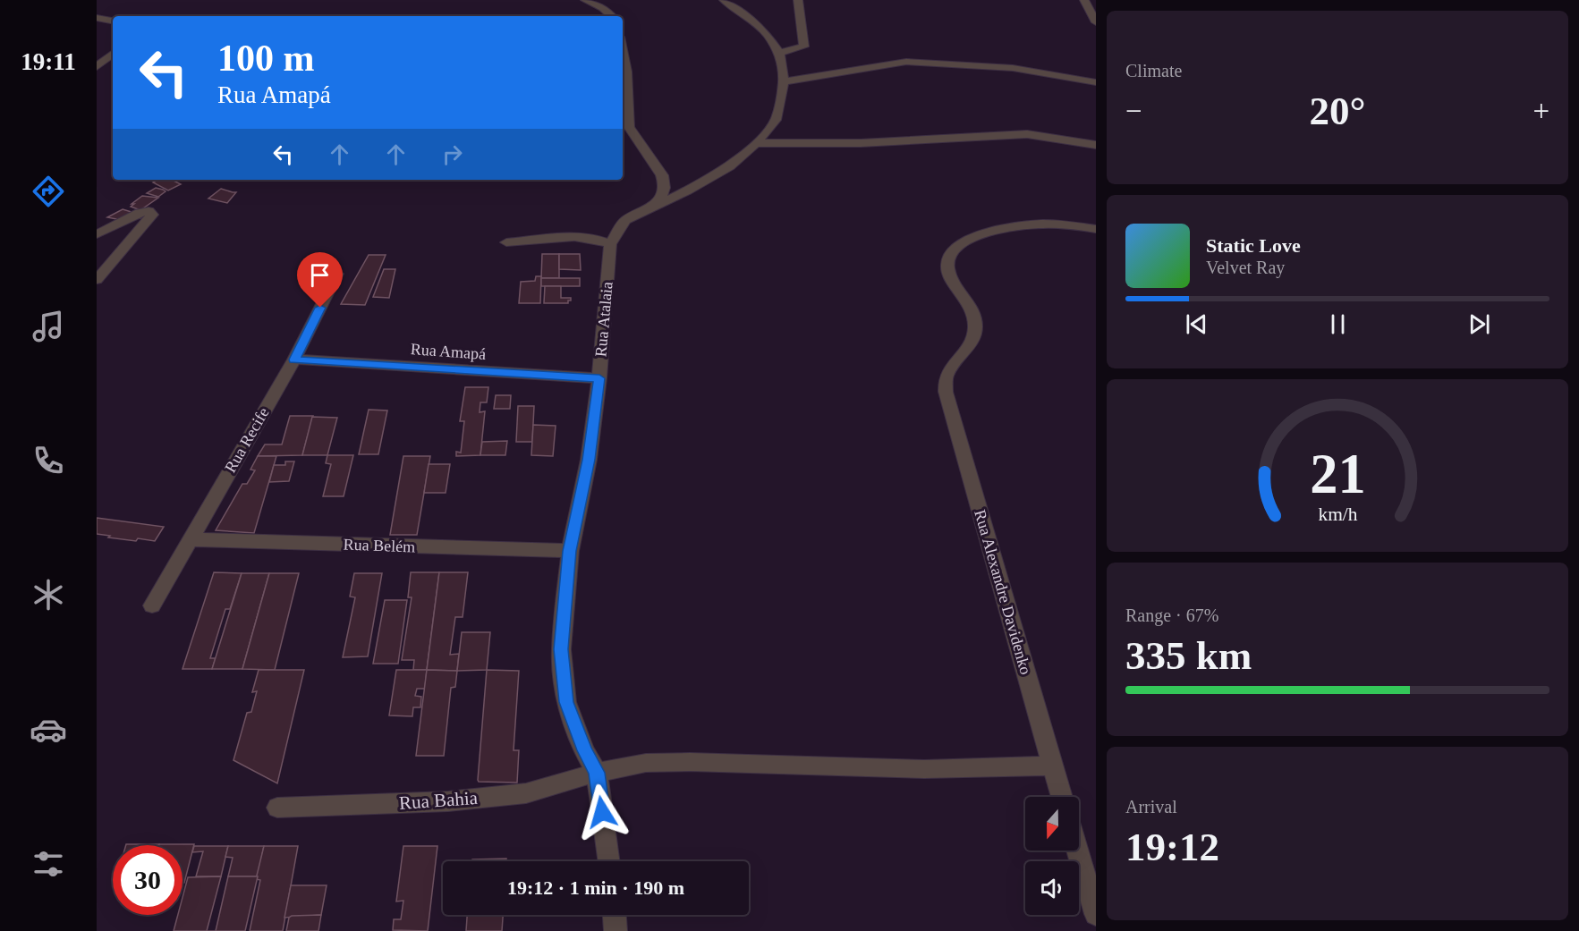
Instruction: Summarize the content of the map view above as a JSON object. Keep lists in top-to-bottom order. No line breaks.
{"streets":{"street":["Rua Atalaia","Rua Amapá","Rua Recife","Rua Belém","Rua Alexandre Davidenko","Rua Bahia"]},"crossings":[["Rua Atalaia","Rua Amapá"],["Rua Atalaia","Rua Belém"],["Rua Atalaia","Rua Bahia"],["Rua Amapá","Rua Recife"],["Rua Recife","Rua Belém"],["Rua Alexandre Davidenko","Rua Bahia"]],"north":"bottom","page":{"tabs":"19:11","tile":["Climate",["Range · 67%","335 km"],["Arrival","19:12"]],"turn":["100 m","Rua Amapá"],"heat":["−","20°","+"],"song":["Static Love","Velvet Ray"],"limit":"30","trip":"19:12 · 1 min · 190 m","gauge":["21","km/h"]}}
